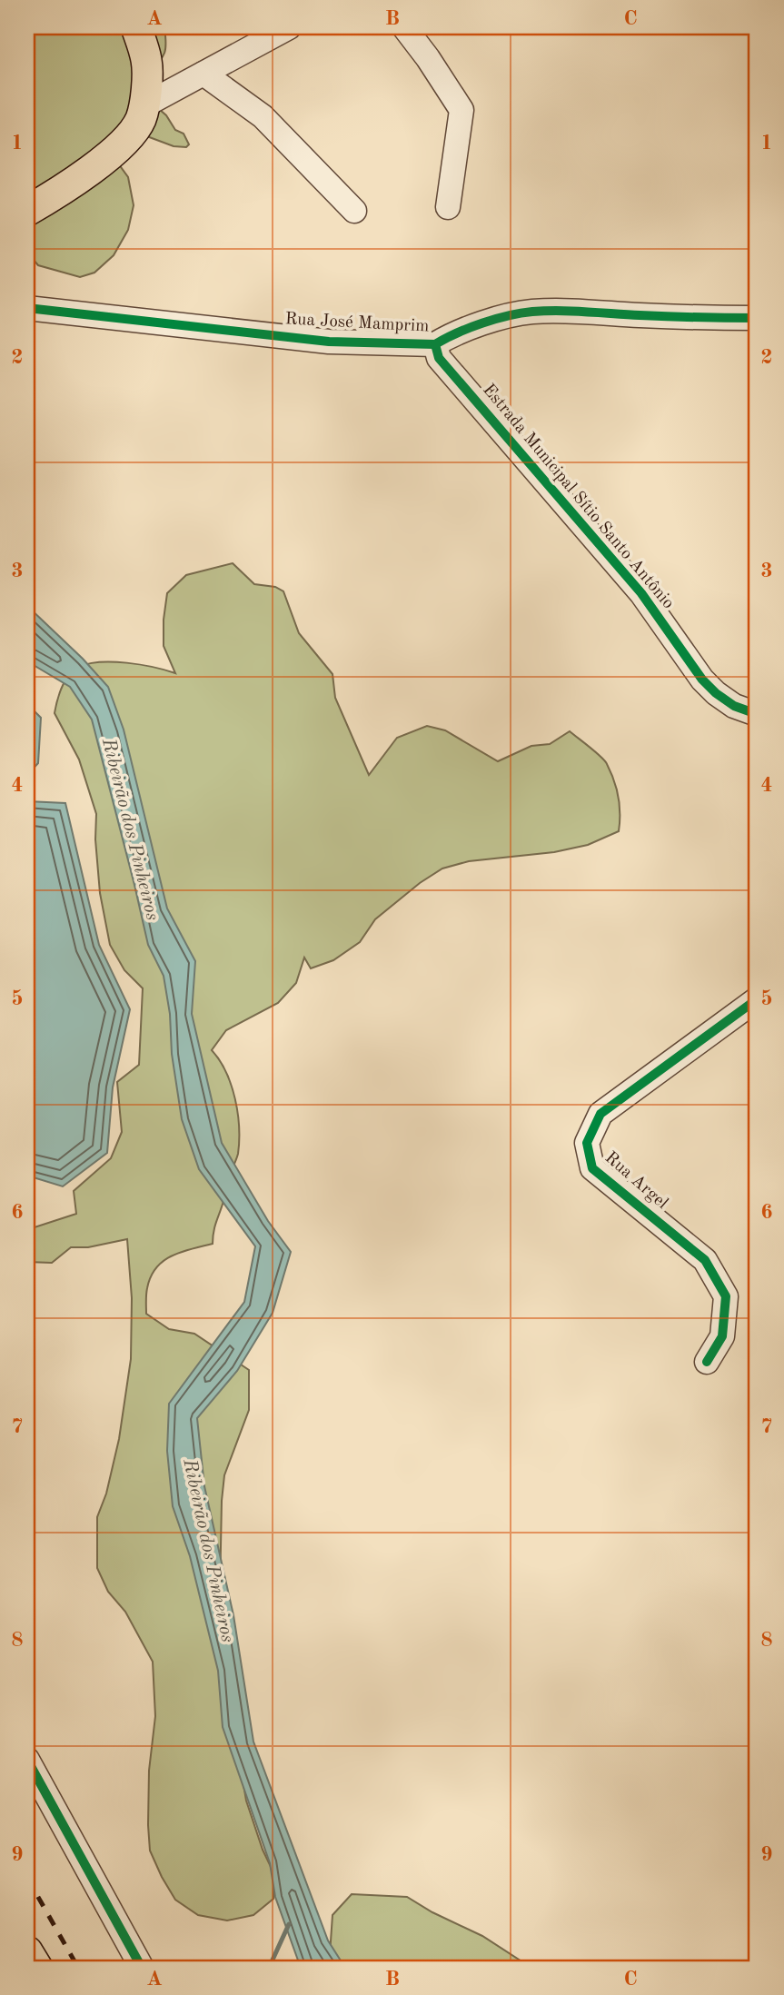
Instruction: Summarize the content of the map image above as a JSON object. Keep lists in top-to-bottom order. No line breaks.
{"streets":{"street":["Rua José Mamprim","Estrada Municipal Sítio Santo Antônio","Rua Argel"]},"crossings":[["Rua José Mamprim","Estrada Municipal Sítio Santo Antônio"]],"water":["Ribeirão dos Pinheiros"],"grid":{"columns":["A","B","C"],"rows":["1","2","3","4","5","6","7","8","9"]}}
